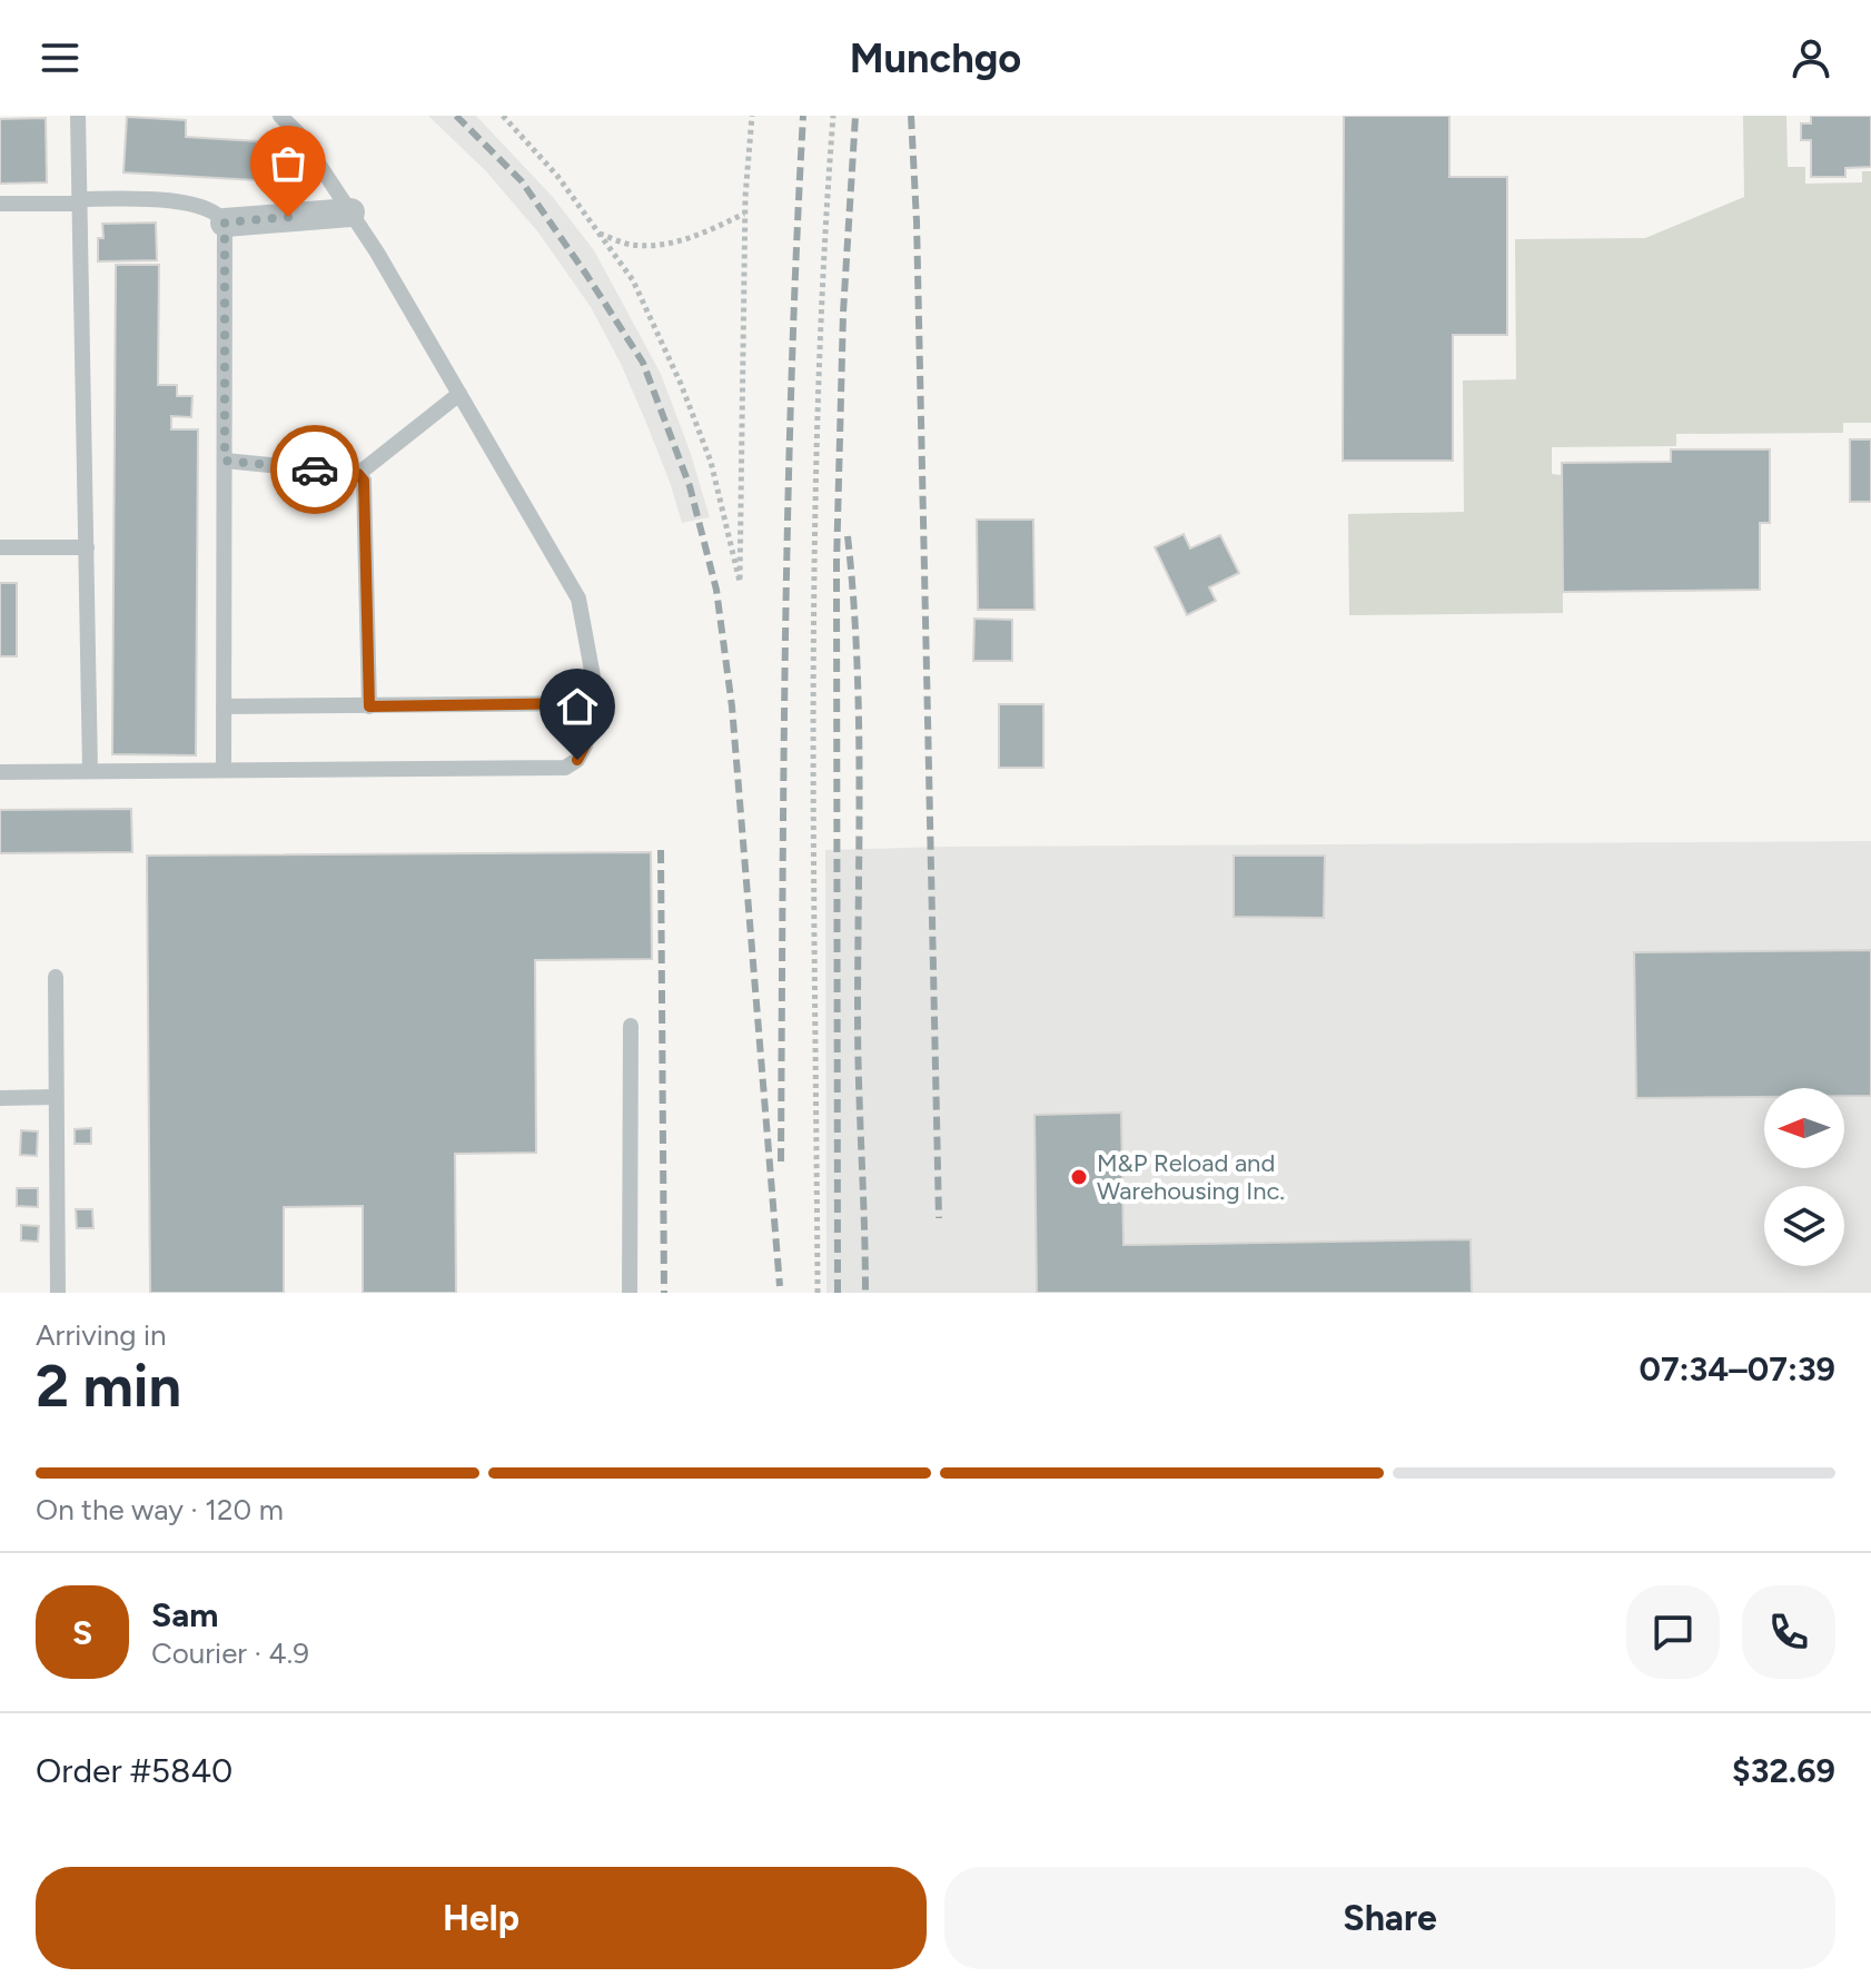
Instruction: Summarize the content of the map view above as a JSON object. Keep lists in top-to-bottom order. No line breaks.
{"places":["M&P Reload and Warehousing Inc."],"north":"left","page":{"header":"Munchgo","heading":["2 min","Arriving in","07:34–07:39"],"panel":["Sam","Courier · 4.9","Order #5840","$32.69"],"bar":"On the way · 120 m","round":"S","buttons":["Help","Share"]}}
